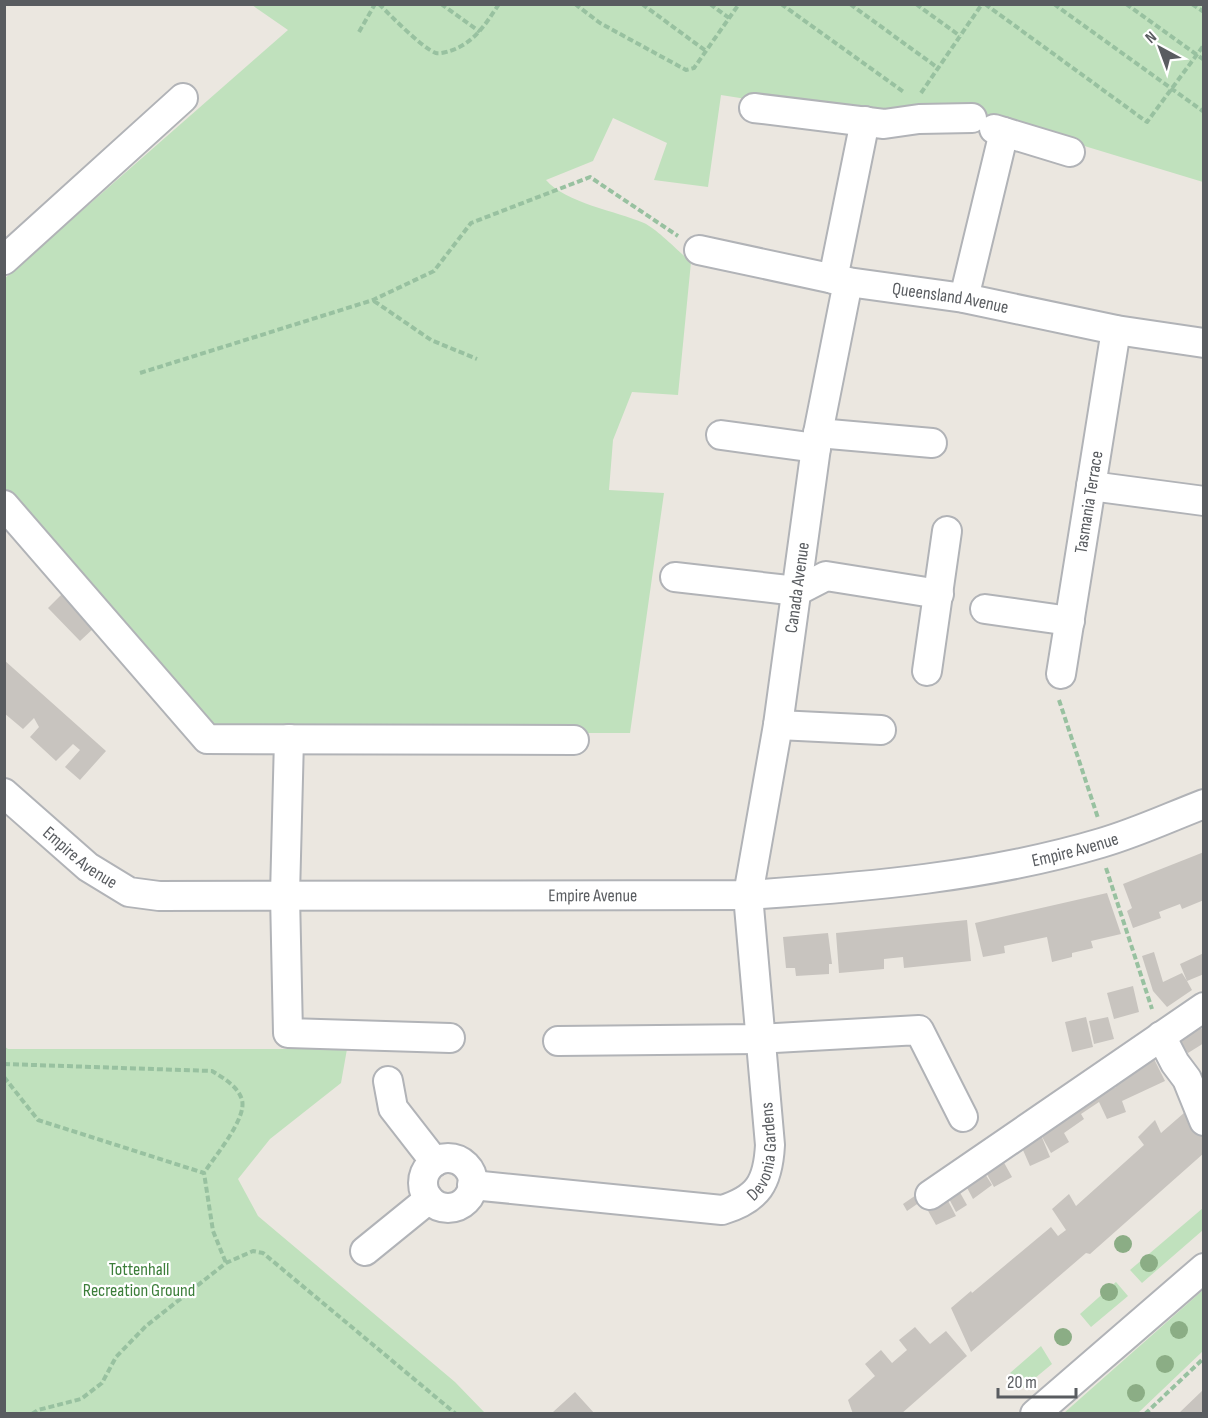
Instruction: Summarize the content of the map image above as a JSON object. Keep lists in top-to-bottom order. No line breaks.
{"streets":{"street":["Queensland Avenue","Tasmania Terrace","Canada Avenue","Empire Avenue","Devonia Gardens"]},"crossings":[["Queensland Avenue","Tasmania Terrace"],["Queensland Avenue","Canada Avenue"],["Canada Avenue","Empire Avenue"],["Canada Avenue","Devonia Gardens"],["Empire Avenue","Devonia Gardens"]],"parks":["Tottenhall Recreation Ground"],"scale_bar":"20 m","north":"top left"}
